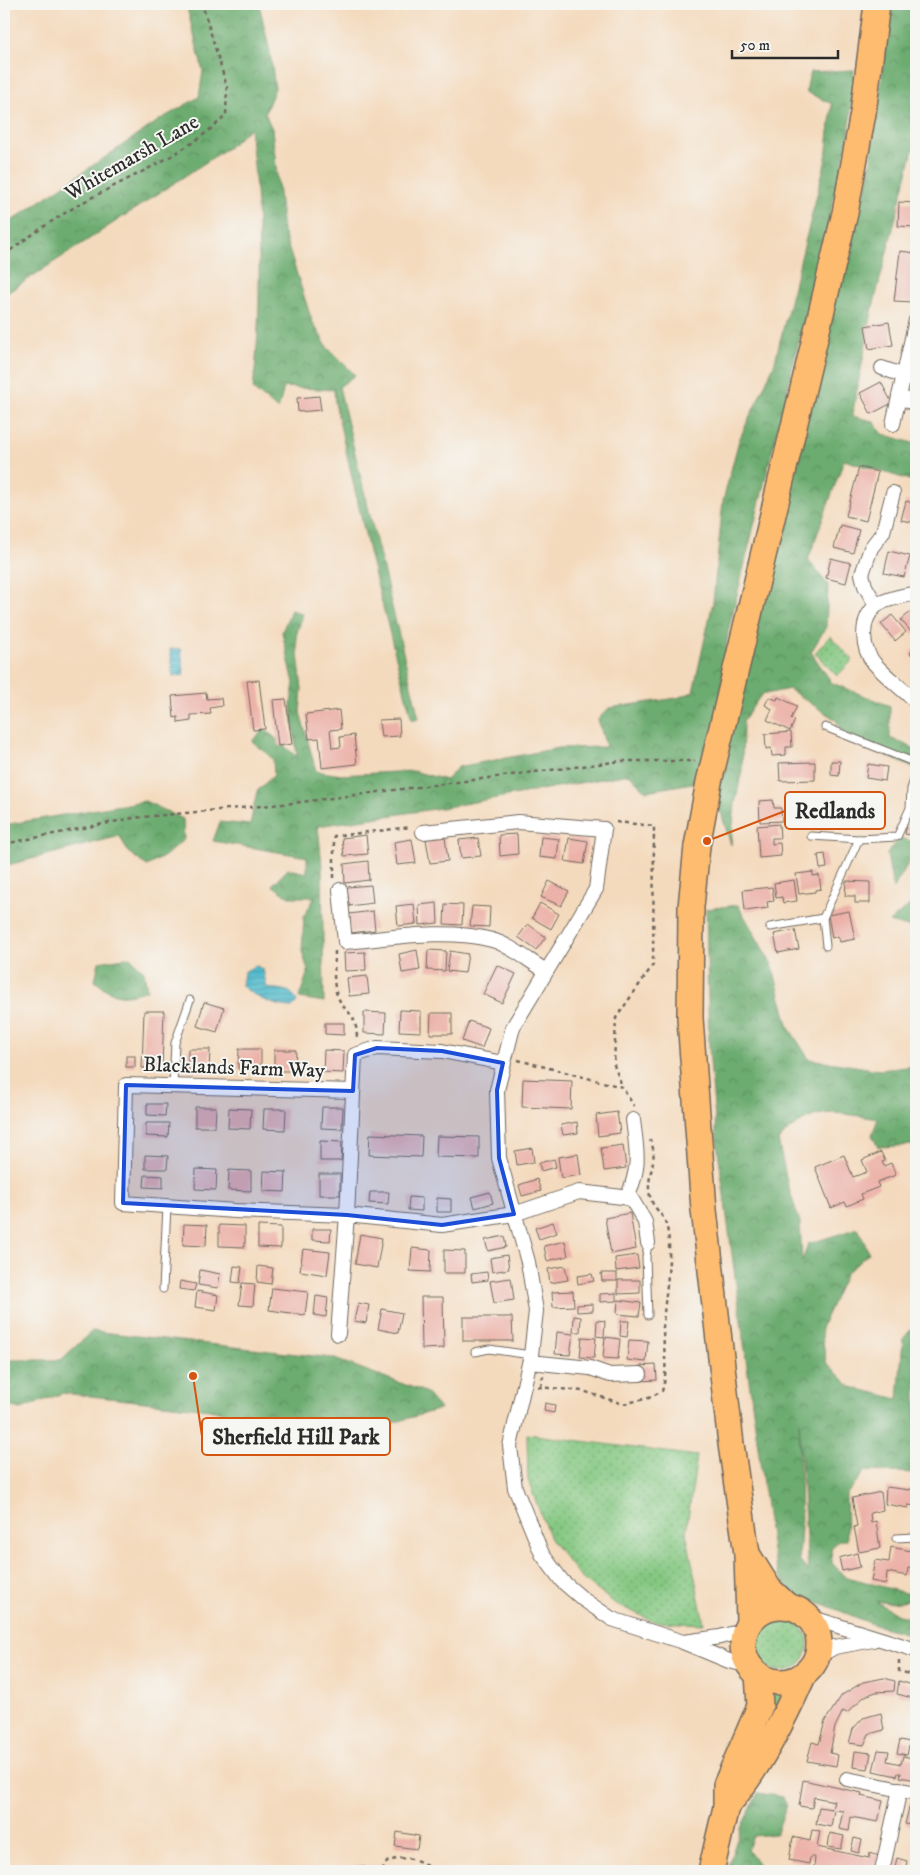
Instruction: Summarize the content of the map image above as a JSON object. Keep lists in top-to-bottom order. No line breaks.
{"streets":{"street":["Blacklands Farm Way"],"path":["Whitemarsh Lane"]},"places":["Redlands","Sherfield Hill Park"],"scale_bar":"50 m"}
